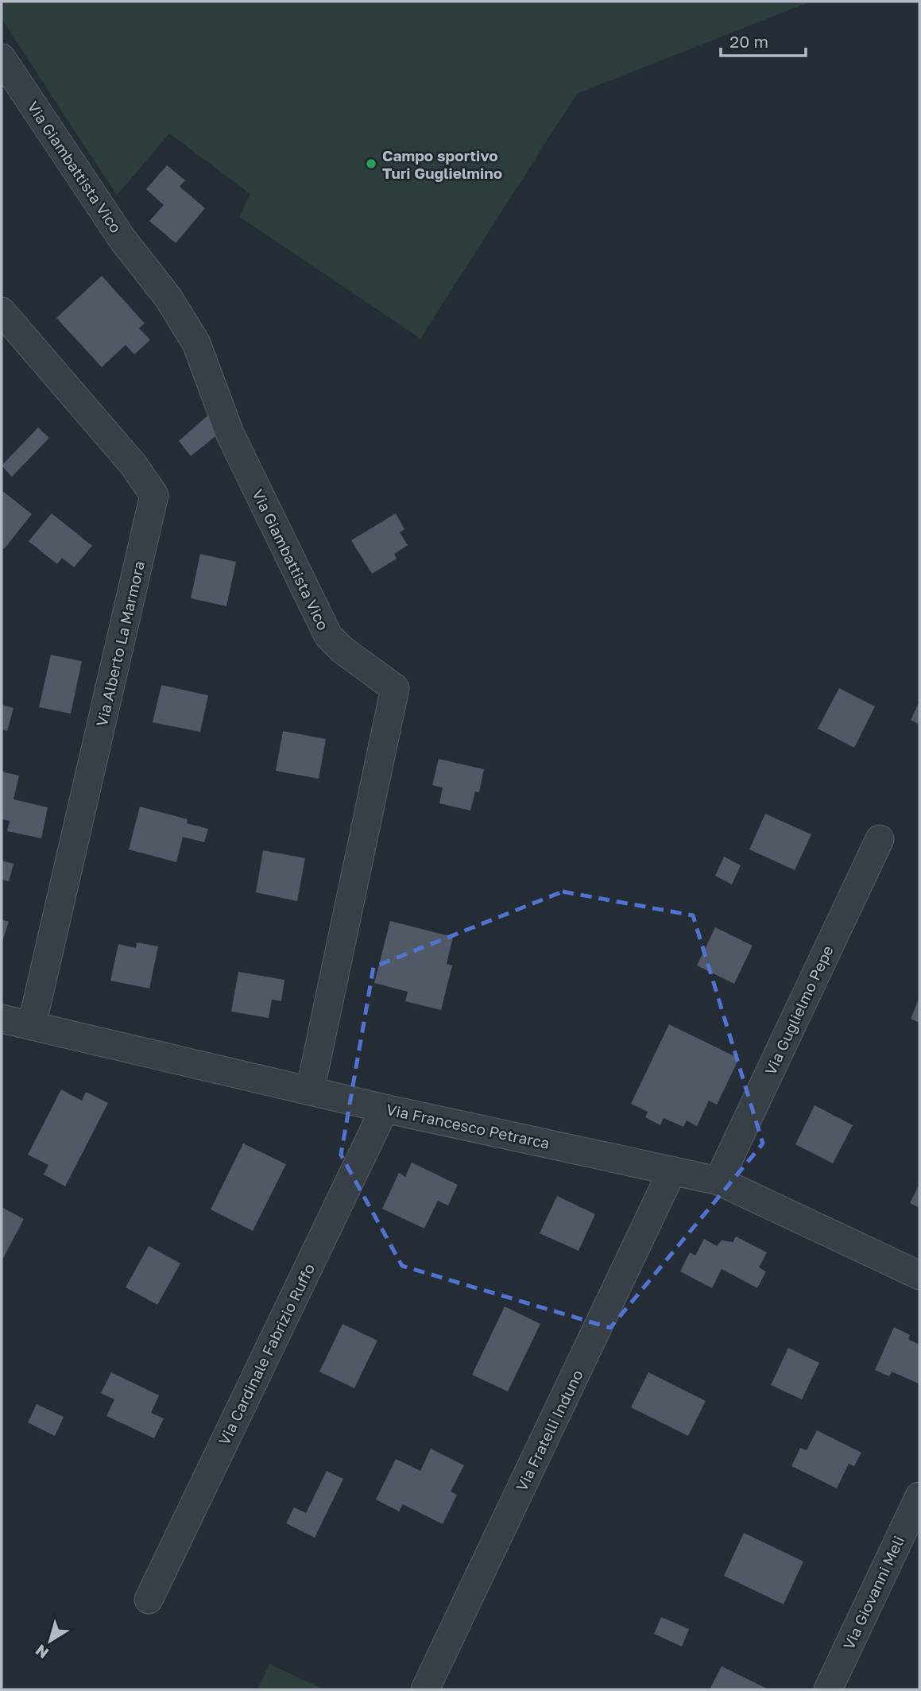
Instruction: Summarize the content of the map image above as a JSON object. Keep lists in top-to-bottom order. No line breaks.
{"streets":{"street":["Via Giambattista Vico","Via Alberto La Marmora","Via Guglielmo Pepe","Via Francesco Petrarca","Via Cardinale Fabrizio Ruffo","Via Fratelli Induno","Via Giovanni Meli"]},"crossings":[["Via Giambattista Vico","Via Francesco Petrarca"],["Via Alberto La Marmora","Via Francesco Petrarca"],["Via Guglielmo Pepe","Via Francesco Petrarca"],["Via Francesco Petrarca","Via Cardinale Fabrizio Ruffo"],["Via Francesco Petrarca","Via Fratelli Induno"]],"places":["Campo sportivo Turi Guglielmino"],"scale_bar":"20 m","north":"bottom left"}
